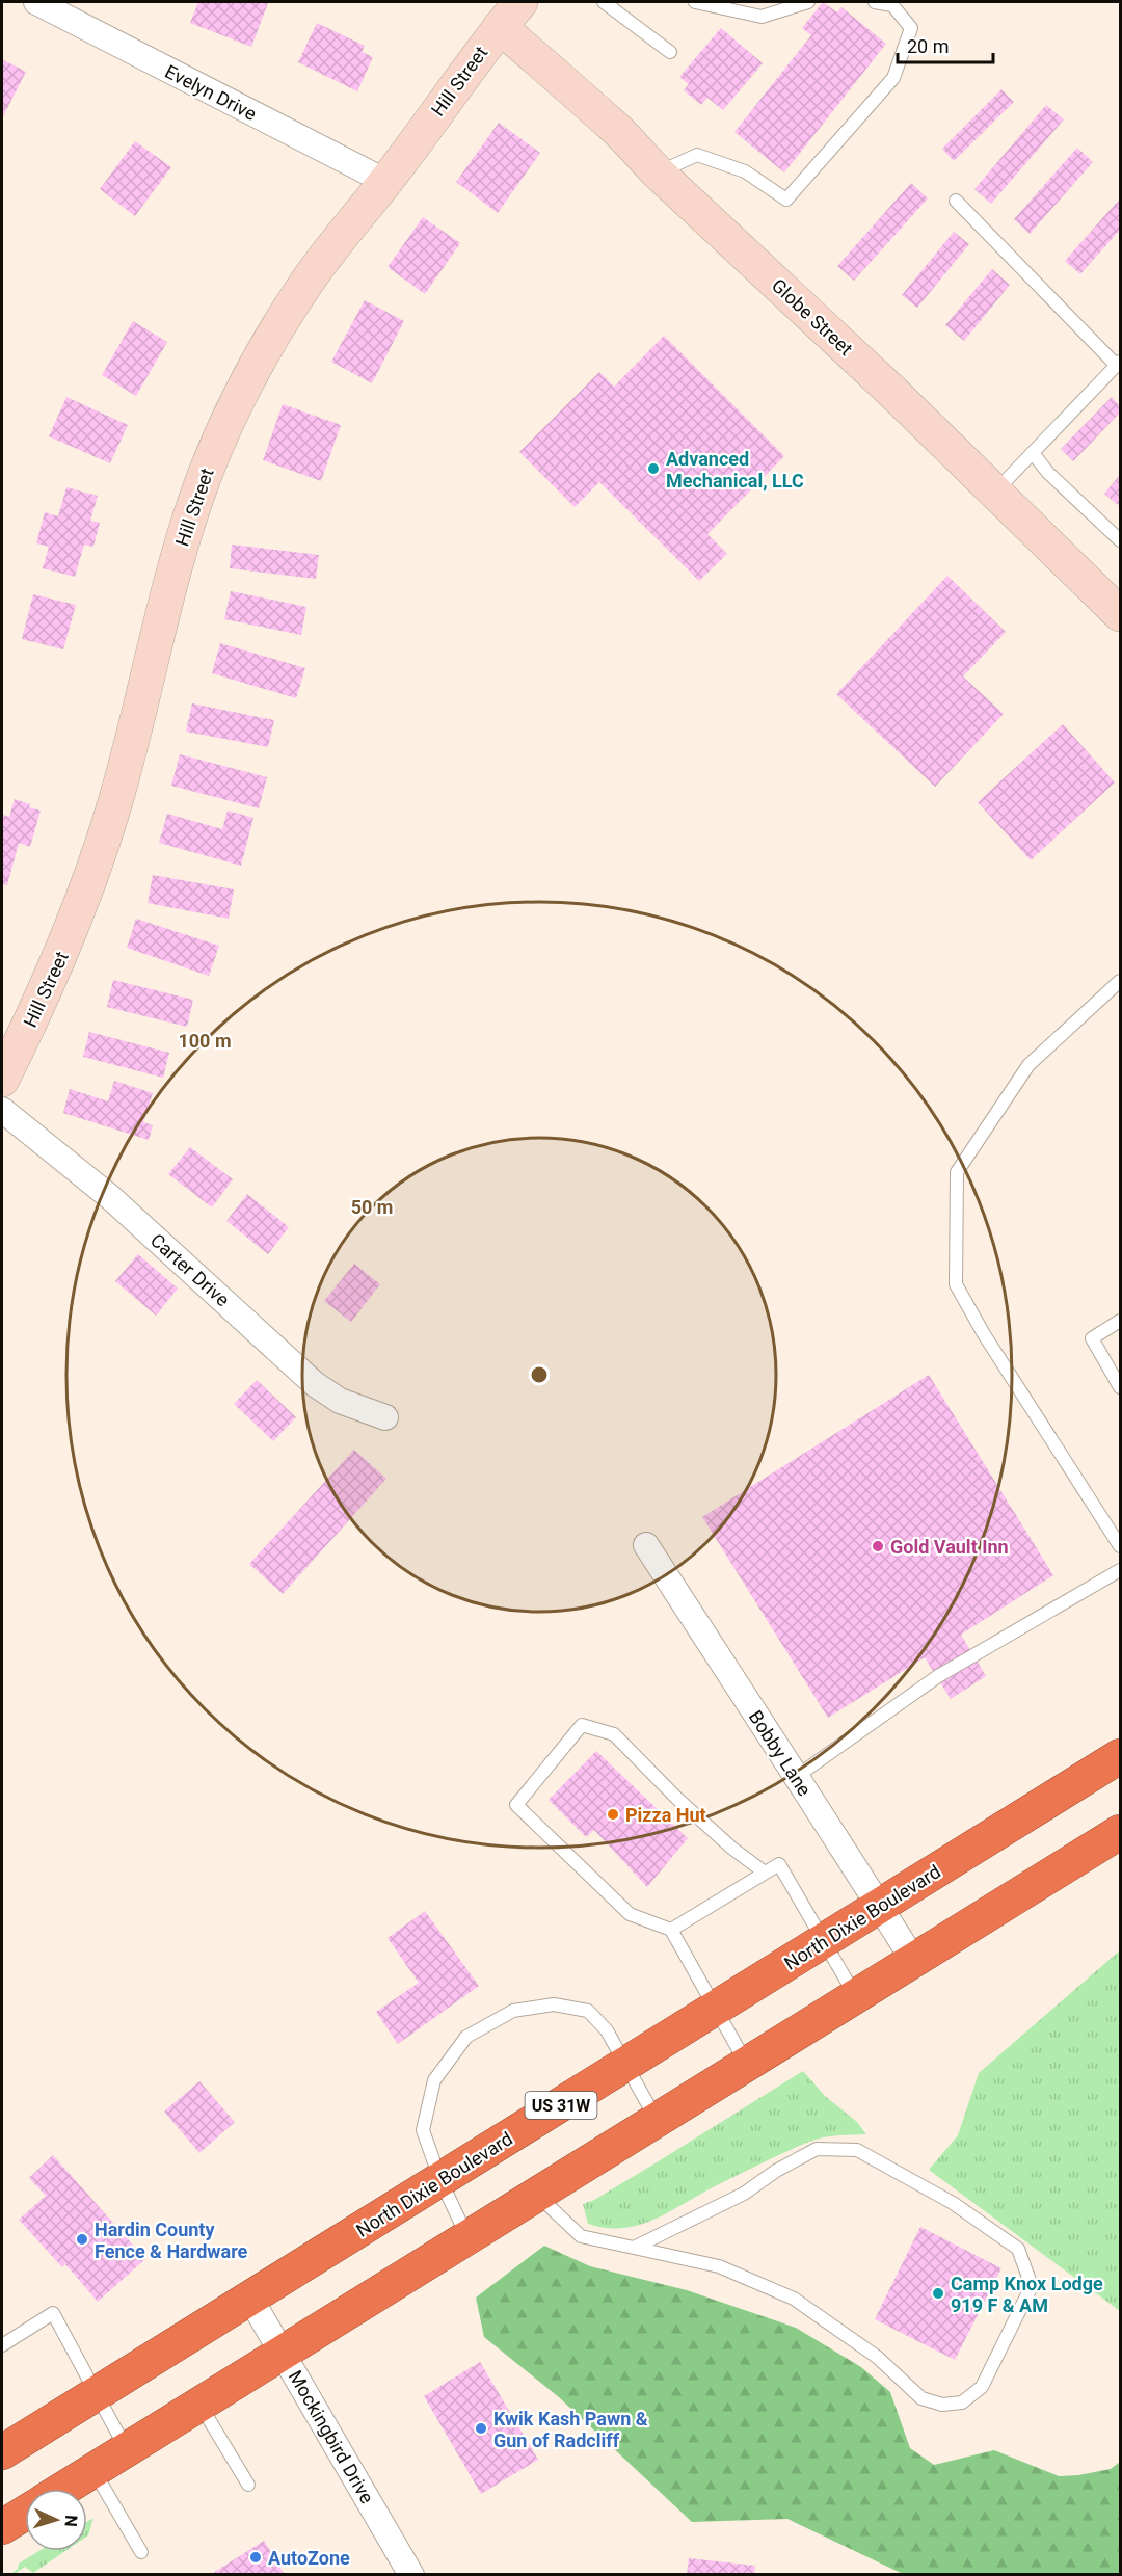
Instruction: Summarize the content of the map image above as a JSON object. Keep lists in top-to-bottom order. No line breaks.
{"streets":{"highway":["North Dixie Boulevard","US 31W"],"street":["Hill Street","Evelyn Drive","Globe Street","Carter Drive","Bobby Lane","Mockingbird Drive"]},"crossings":[["Hill Street","Evelyn Drive"],["Hill Street","Globe Street"],["Bobby Lane","North Dixie Boulevard"],["North Dixie Boulevard","Mockingbird Drive"]],"places":["Advanced Mechanical, LLC","Gold Vault Inn","Pizza Hut","Hardin County Fence & Hardware","Camp Knox Lodge 919 F & AM","Kwik Kash Pawn & Gun of Radcliff","AutoZone"],"scale_bar":"20 m","north":"right","rings":["100 m","50 m"]}
